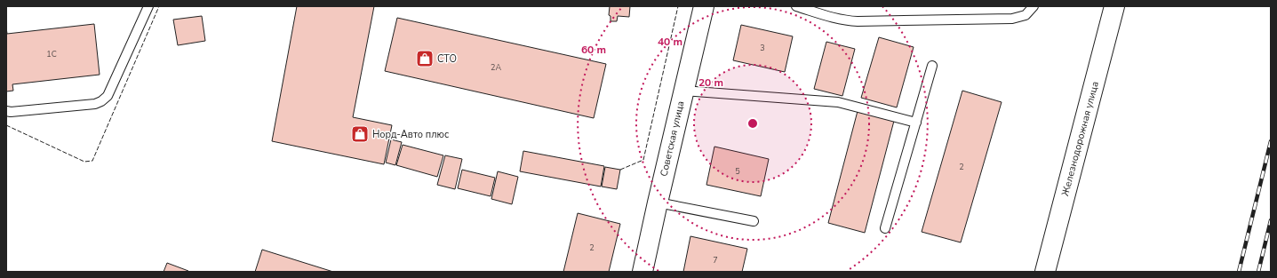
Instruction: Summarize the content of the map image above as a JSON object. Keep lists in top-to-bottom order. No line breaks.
{"streets":{"street":["Советская улица","Железнодорожная улица"]},"places":{"shop":["СТО","Норд-Авто плюс"]},"house_numbers":["3","1С","2А","2","5","2","7"],"rings":["40 m","60 m","20 m"]}
